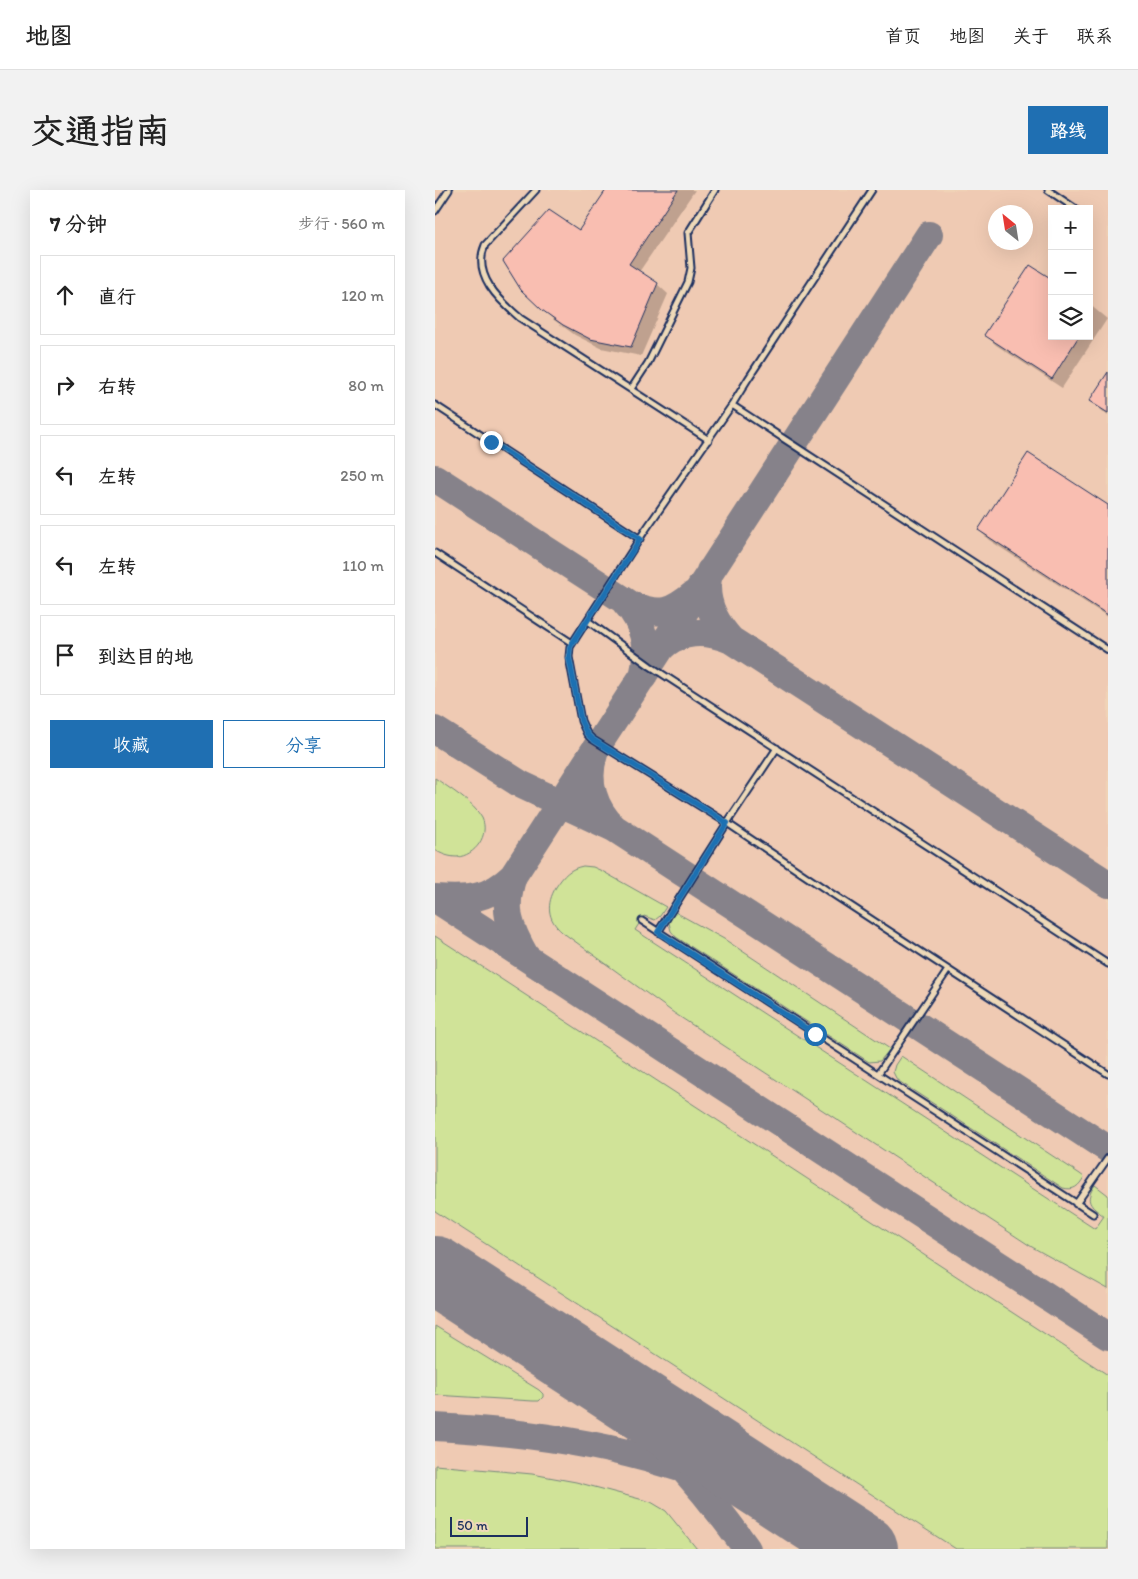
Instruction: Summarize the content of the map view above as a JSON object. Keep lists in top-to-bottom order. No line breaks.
{"scale_bar":"50 m","north":"top left","page":{"header":"地图","nav":["首页","地图","关于","联系"],"buttons":["路线",["收藏","分享"]],"title":"交通指南","heading":["7 分钟","步行 · 560 m"],"map_buttons":["+","−"],"list":[["直行","120 m"],["右转","80 m"],["左转","250 m"],["左转","110 m"],"到达目的地"],"scale":"50 m"}}
